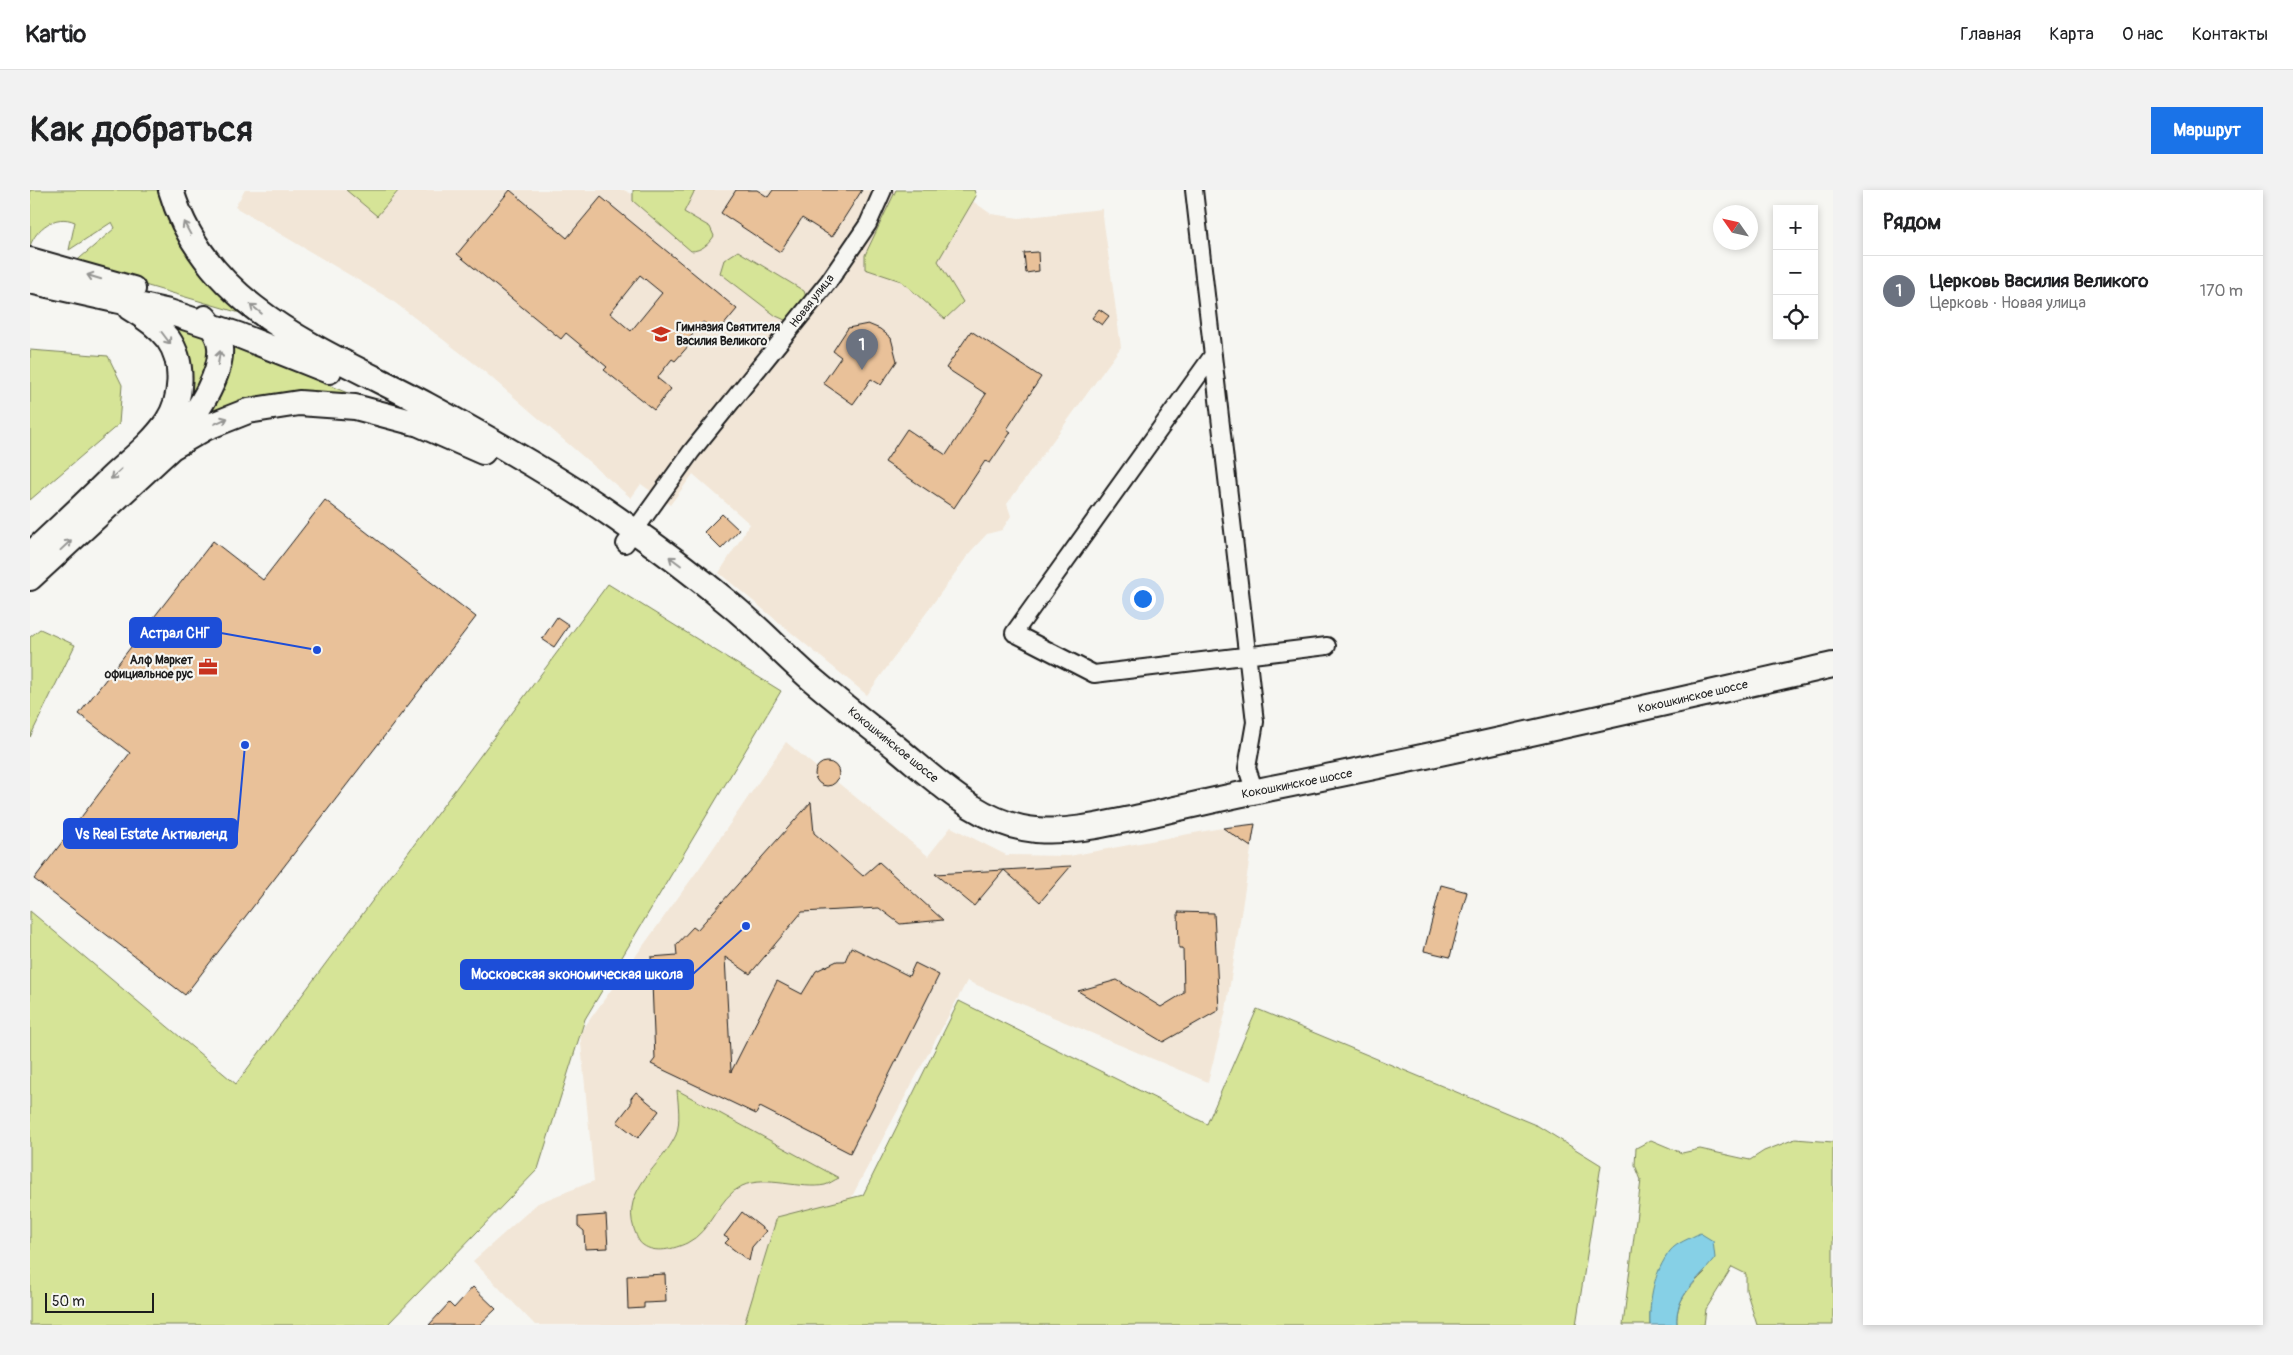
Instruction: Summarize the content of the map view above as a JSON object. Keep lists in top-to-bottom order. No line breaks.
{"streets":{"main road":["Кокошкинское шоссе"],"street":["Новая улица"]},"crossings":[["Новая улица","Кокошкинское шоссе"]],"places":{"school or university":["Гимназия Святителя Василия Великого"],"other":["Астрал СНГ","Vs Real Estate Активленд","Московская экономическая школа"],"office":["Алф Маркет официальное рус"]},"scale_bar":"50 m","north":"top left","page":{"header":"Kartio","nav":["Главная","Карта","О нас","Контакты"],"buttons":"Маршрут","title":"Как добраться","heading":"Рядом","map_buttons":["+","−"],"list":[{"mark":"1","name":"Церковь Василия Великого","note":"Церковь · Новая улица","value":"170 m"}],"pins":"1","scale":"50 m"}}
